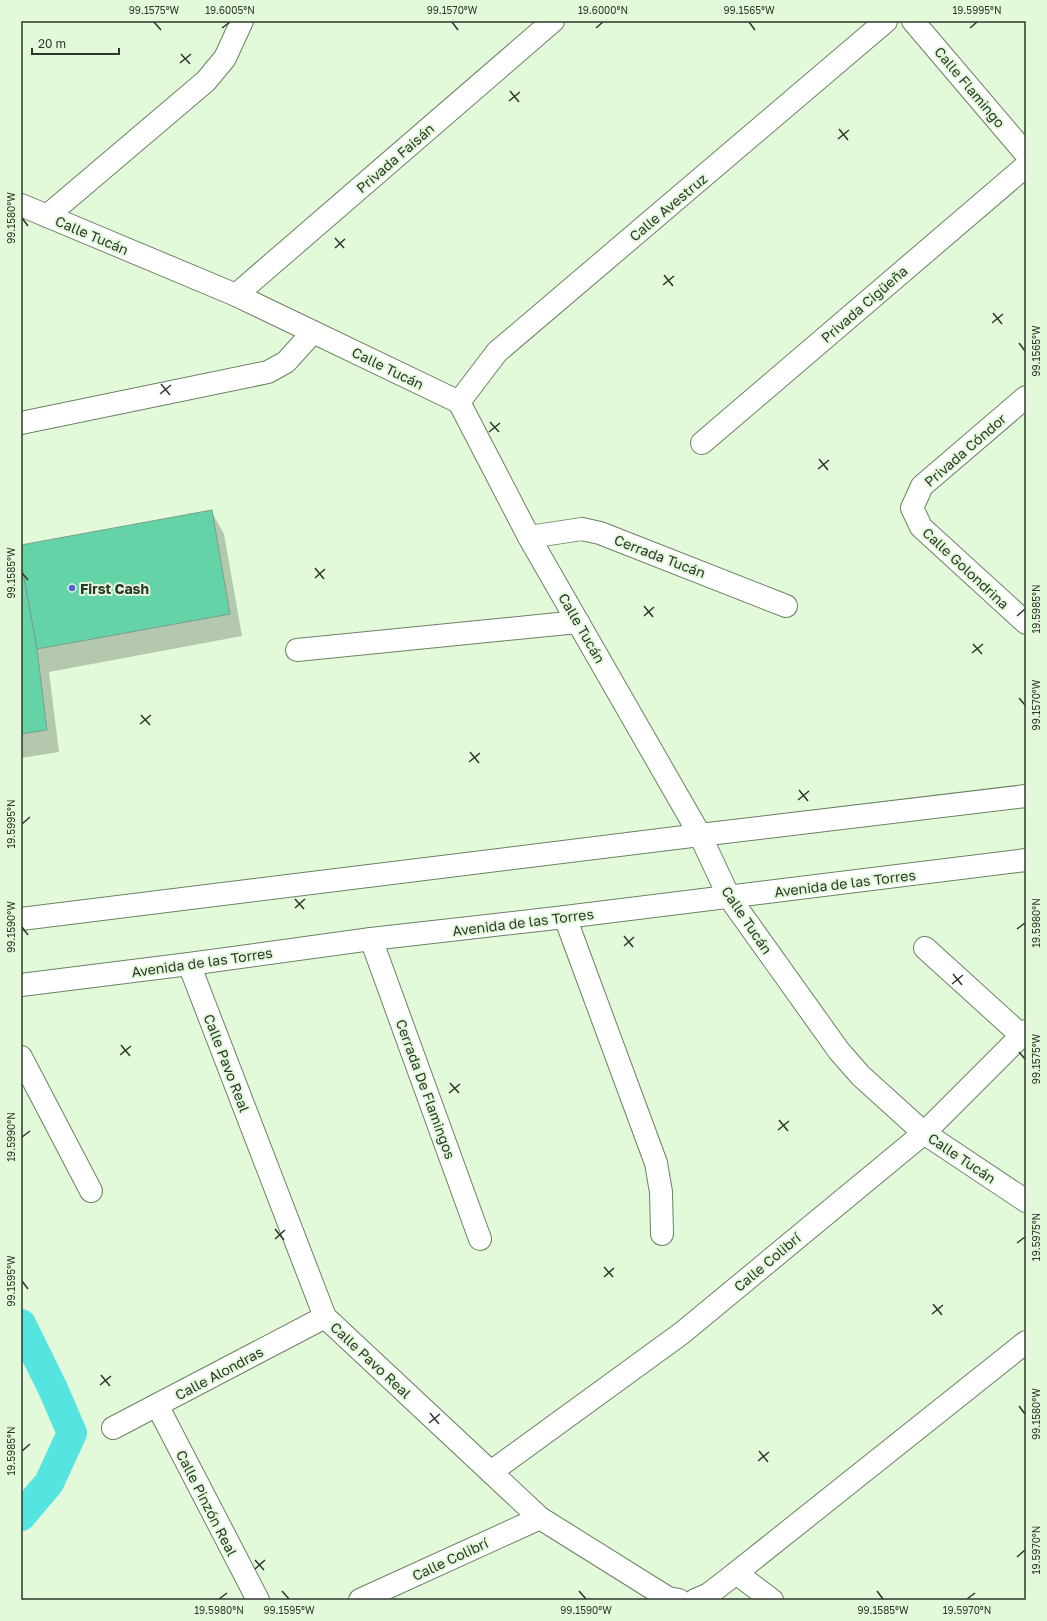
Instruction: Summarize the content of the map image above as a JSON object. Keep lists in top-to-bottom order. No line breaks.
{"streets":{"street":["Calle Flamingo","Privada Faisán","Calle Avestruz","Calle Tucán","Privada Cigüeña","Privada Cóndor","Cerrada Tucán","Calle Golondrina","Avenida de las Torres","Calle Pavo Real","Cerrada De Flamingos","Calle Colibrí","Calle Alondras","Calle Pinzón Real"]},"crossings":[["Privada Faisán","Calle Tucán"],["Calle Avestruz","Calle Tucán"],["Calle Tucán","Cerrada Tucán"],["Calle Tucán","Avenida de las Torres"],["Calle Tucán","Calle Colibrí"],["Privada Cóndor","Calle Golondrina"],["Avenida de las Torres","Calle Pavo Real"],["Avenida de las Torres","Cerrada De Flamingos"],["Calle Pavo Real","Calle Colibrí"],["Calle Pavo Real","Calle Alondras"],["Calle Alondras","Calle Pinzón Real"]],"places":["First Cash"],"scale_bar":"20 m","coordinates":["99.1575°W","19.6005°N","99.1570°W","19.6000°N","99.1565°W","19.5995°N","99.1580°W","99.1585°W","19.5985°N","19.5980°N","99.1590°W","19.5990°N","19.5975°N","99.1595°W","19.5970°N"]}
